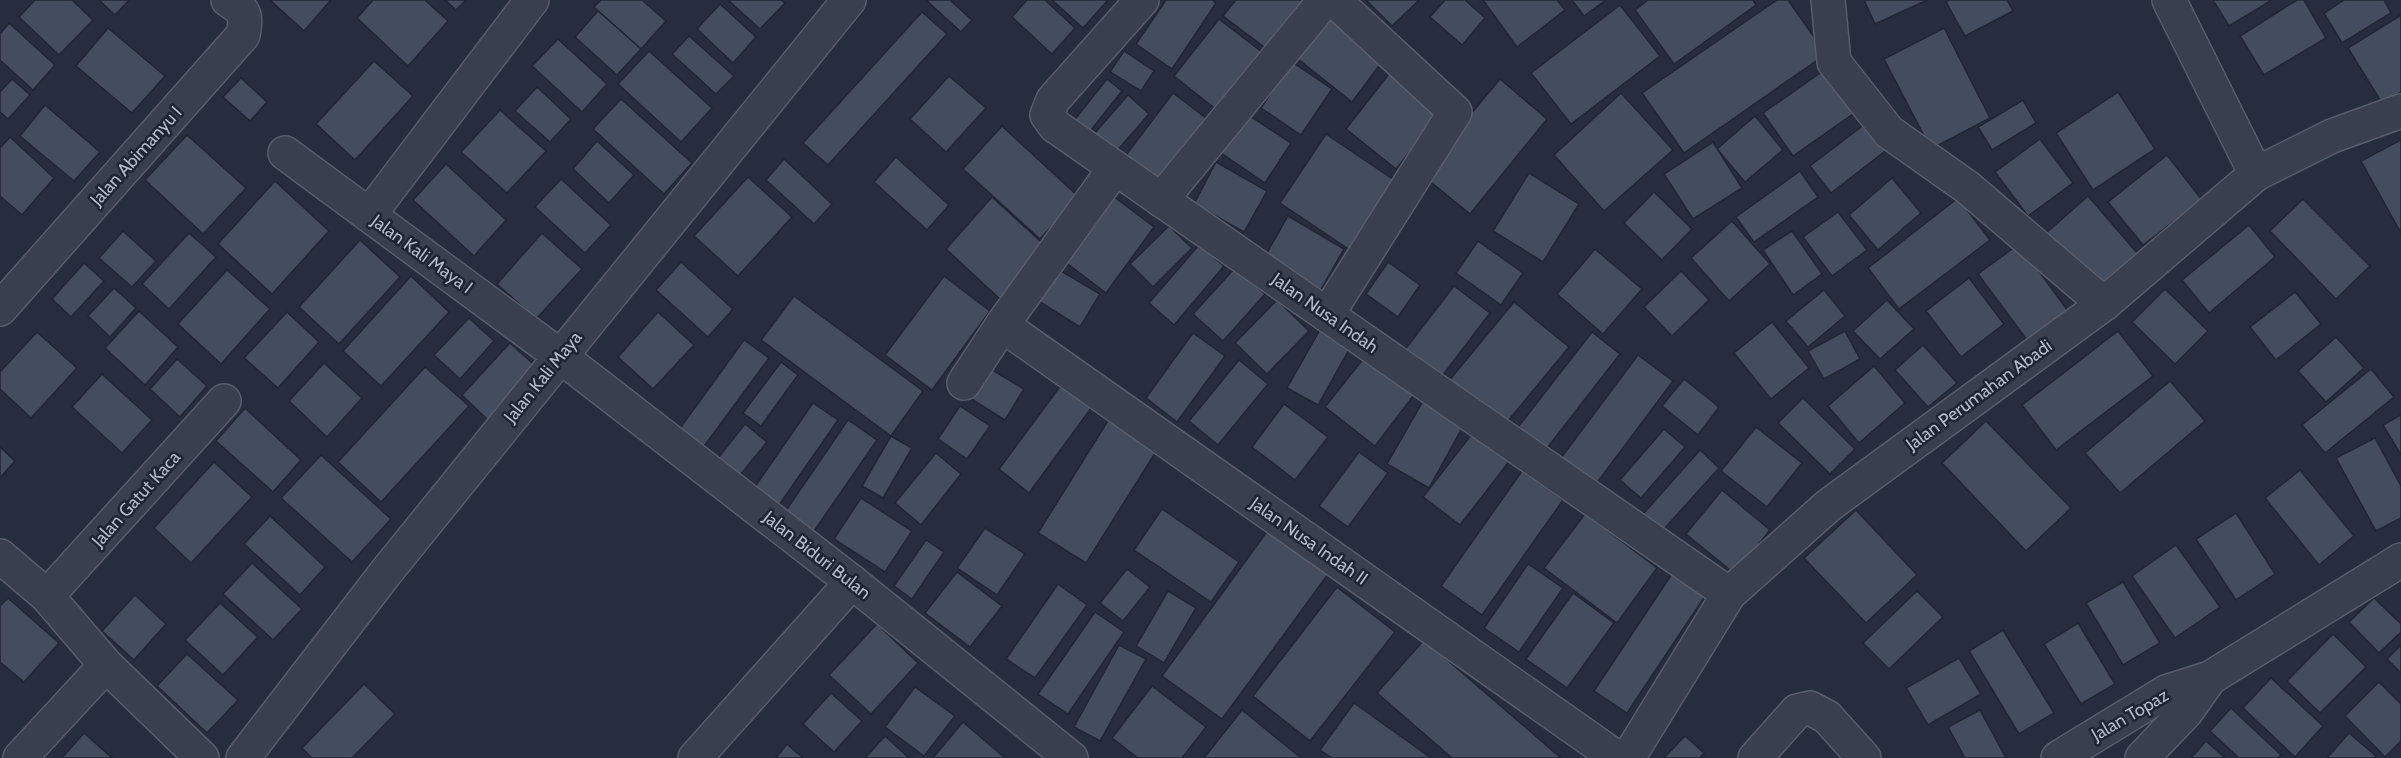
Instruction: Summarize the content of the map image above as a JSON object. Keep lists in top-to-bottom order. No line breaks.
{"streets":{"street":["Jalan Abimanyu I","Jalan Kali Maya I","Jalan Nusa Indah","Jalan Kali Maya","Jalan Perumahan Abadi","Jalan Gatut Kaca","Jalan Nusa Indah II","Jalan Biduri Bulan","Jalan Topaz"]},"crossings":[["Jalan Kali Maya I","Jalan Kali Maya"],["Jalan Kali Maya I","Jalan Biduri Bulan"],["Jalan Nusa Indah","Jalan Perumahan Abadi"],["Jalan Kali Maya","Jalan Biduri Bulan"]]}
